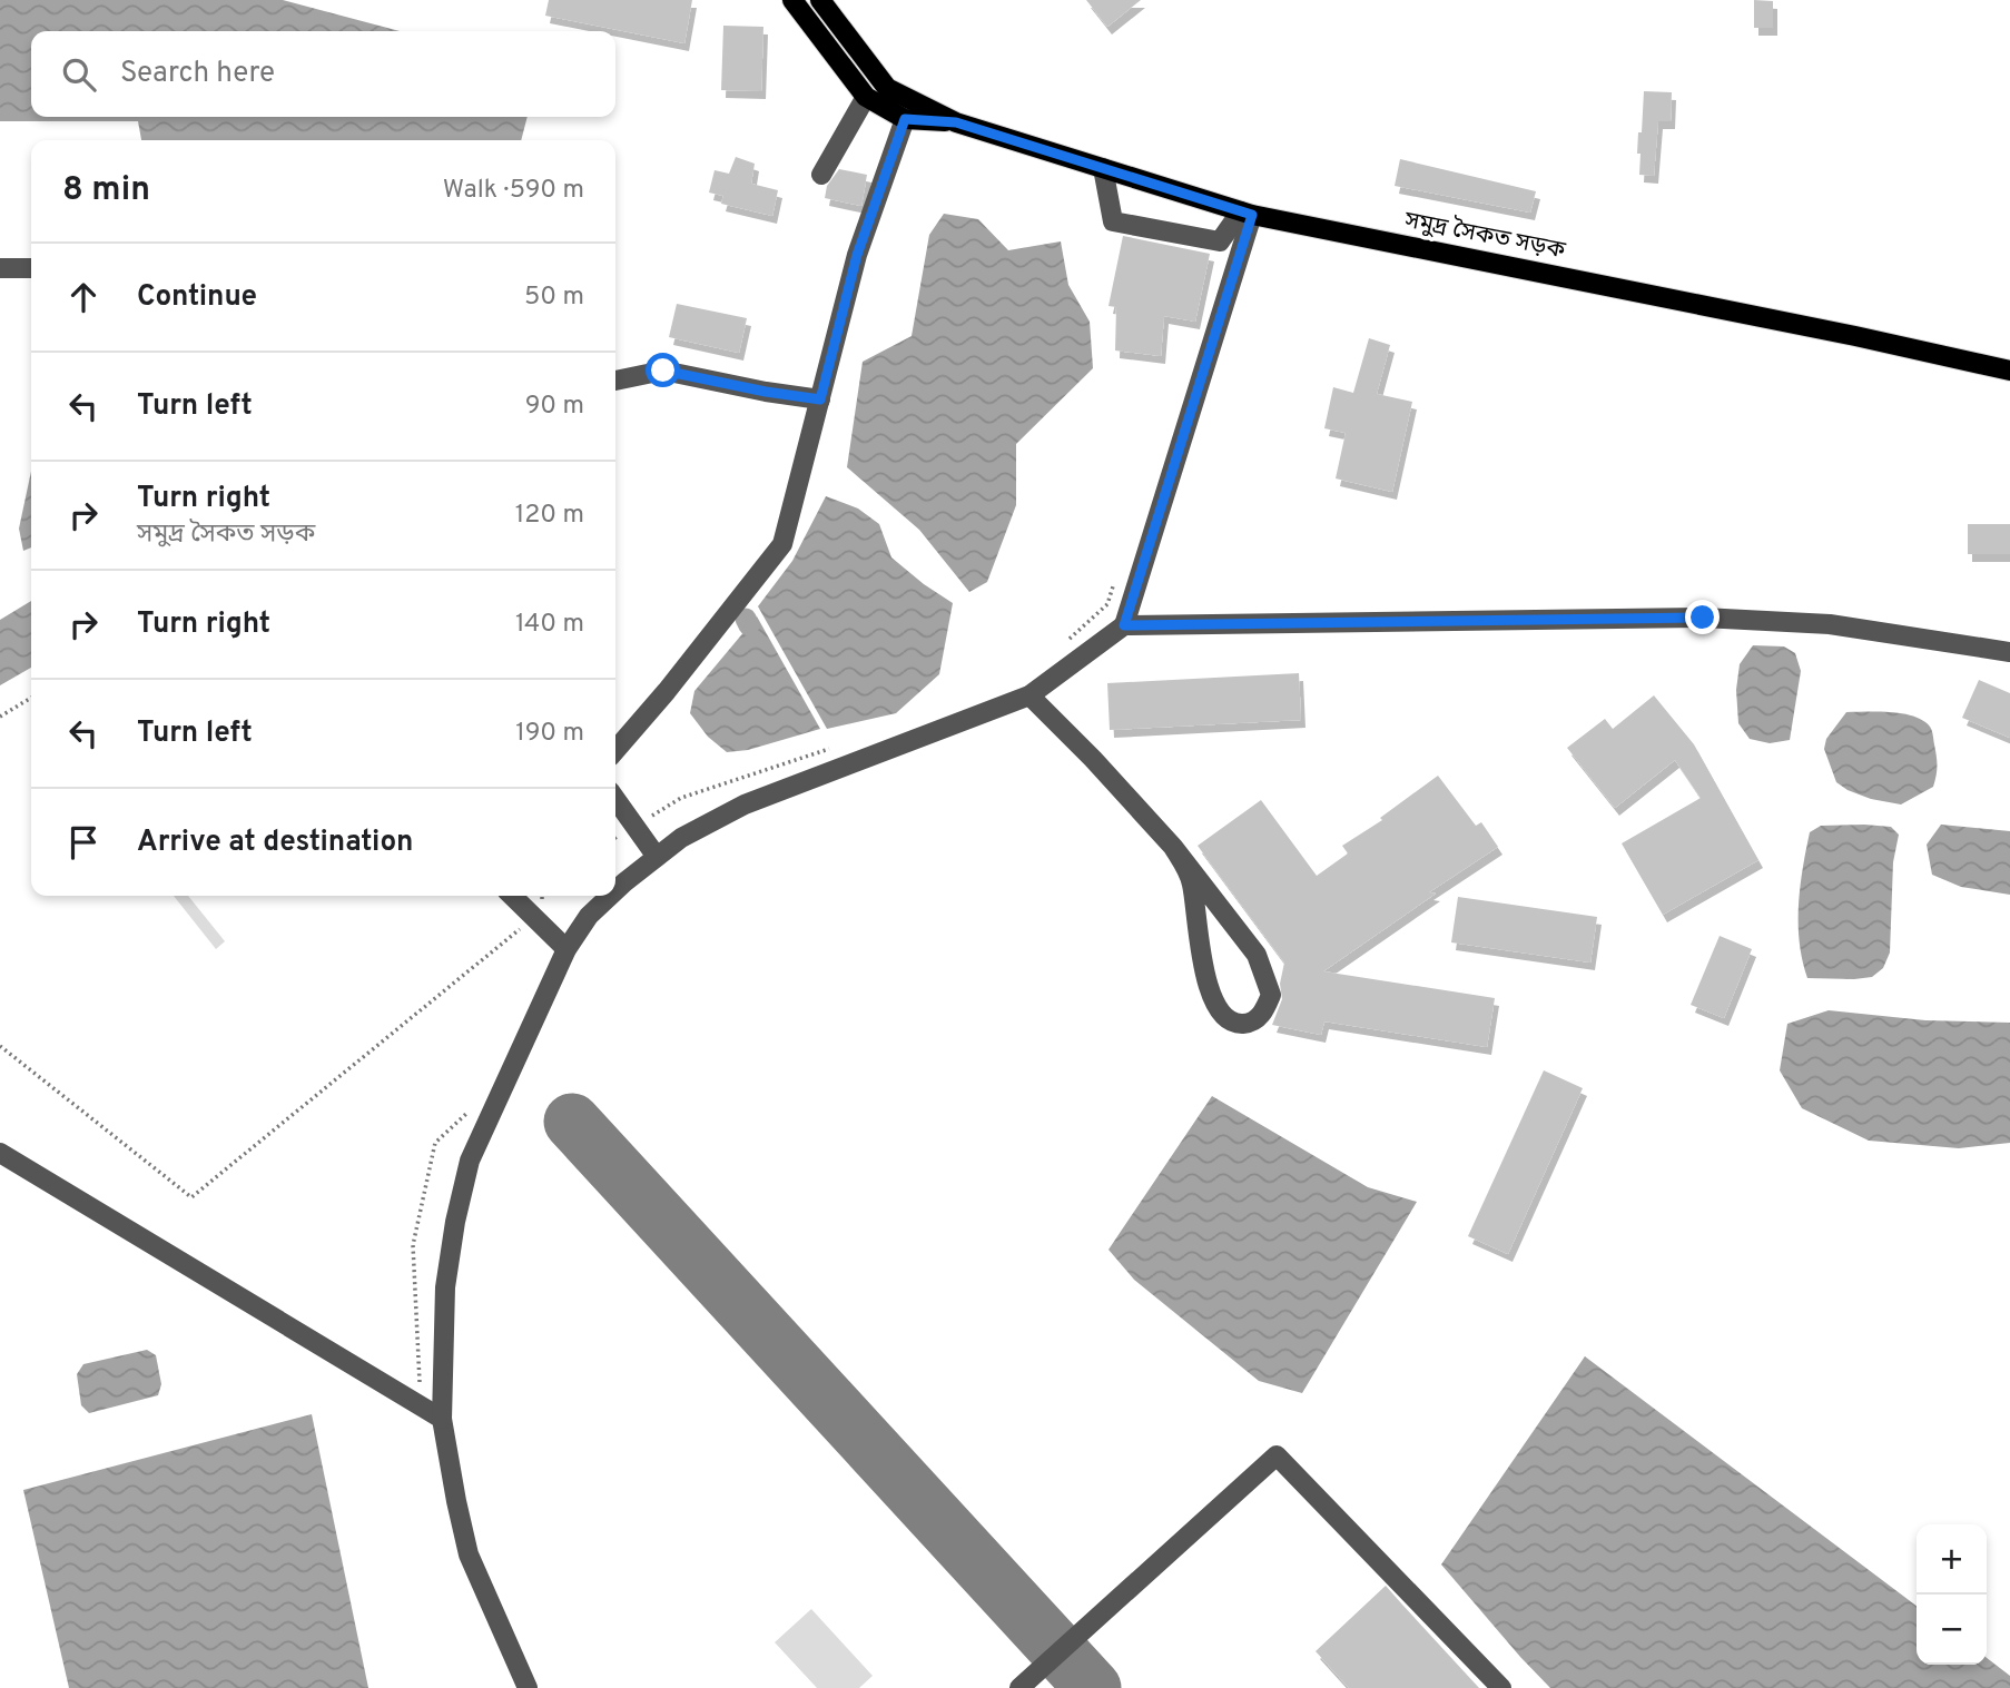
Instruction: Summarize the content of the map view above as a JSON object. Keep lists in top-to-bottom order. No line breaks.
{"streets":{"main road":["সমুদ্র সৈকত সড়ক"]},"page":{"search":"Search here","heading":["8 min","Walk · 590 m"],"list":[["Continue","50 m"],["Turn left","90 m"],["Turn right","সমুদ্র সৈকত সড়ক","120 m"],["Turn right","140 m"],["Turn left","190 m"],"Arrive at destination"],"map_buttons":["+","−"]}}
